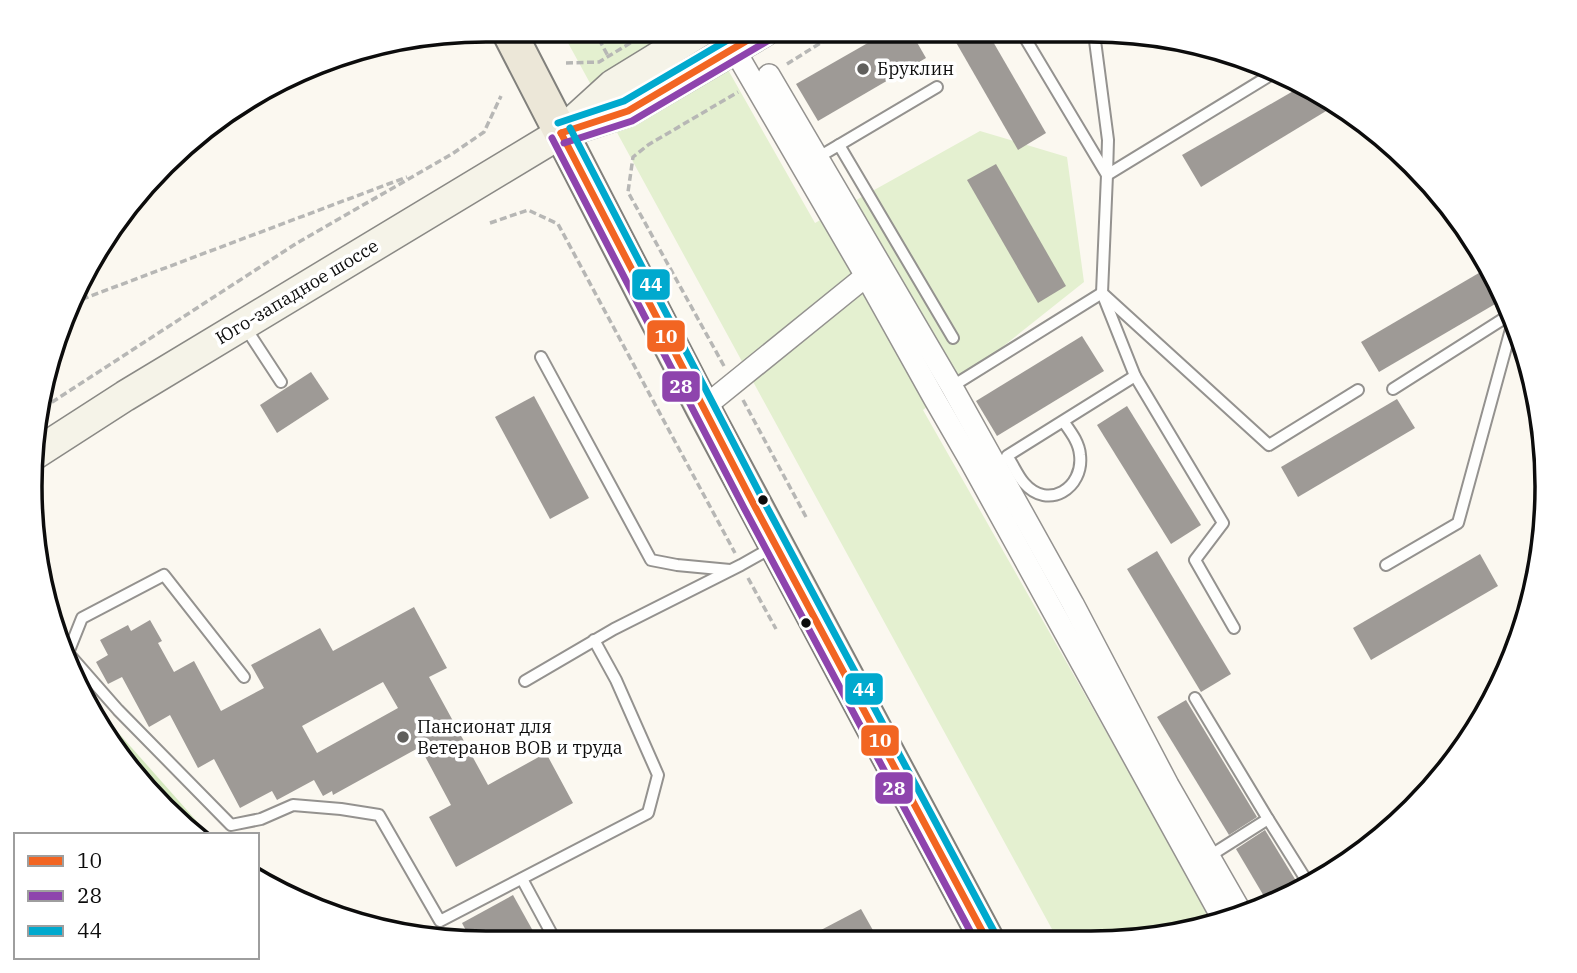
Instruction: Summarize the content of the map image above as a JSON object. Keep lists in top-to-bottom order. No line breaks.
{"streets":{"main road":["Юго-западное шоссе"]},"places":["Бруклин","Пансионат для Ветеранов ВОВ и труда"],"lines":["transit line 10","transit line 28","transit line 44"],"legend":["10","28","44"]}
